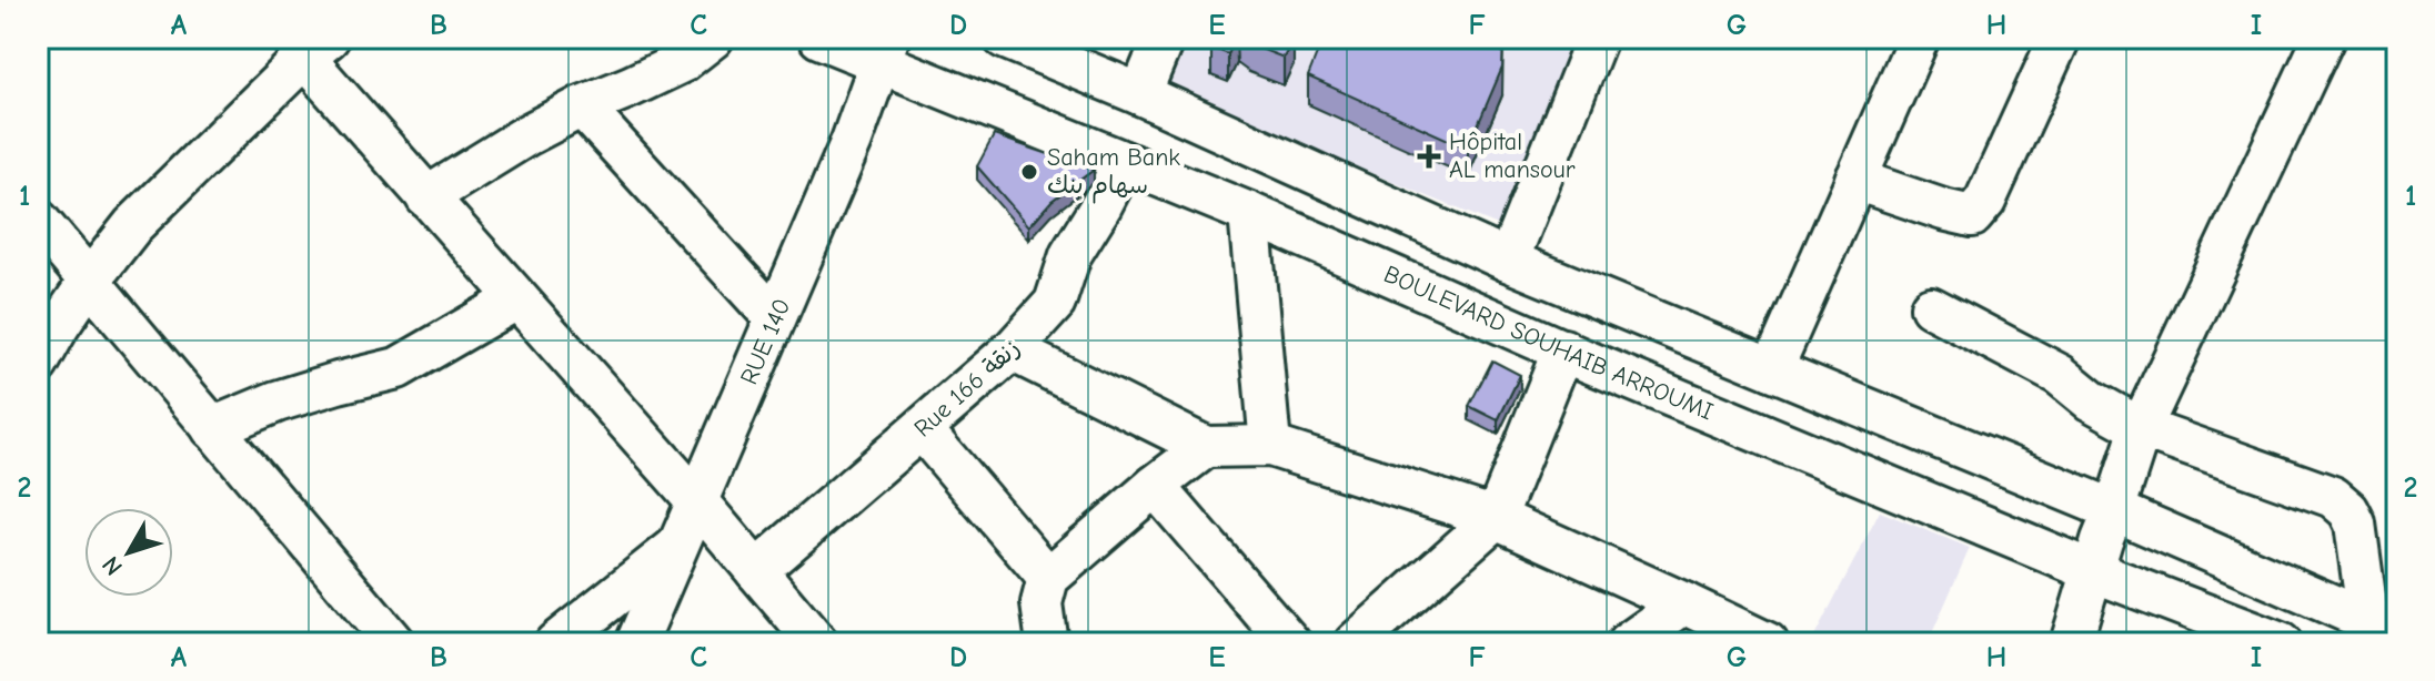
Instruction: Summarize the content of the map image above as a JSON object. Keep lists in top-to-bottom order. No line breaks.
{"streets":{"street":["RUE 140","BOULEVARD SOUHAIB ARROUMI","Rue 166 زنقة"]},"crossings":[["RUE 140","BOULEVARD SOUHAIB ARROUMI"],["BOULEVARD SOUHAIB ARROUMI","Rue 166 زنقة"]],"places":{"health":["Hôpital AL mansour"],"other":["Saham Bank سهام بنك"]},"north":"bottom left","grid":{"columns":["A","B","C","D","E","F","G","H","I"],"rows":["1","2"]}}
